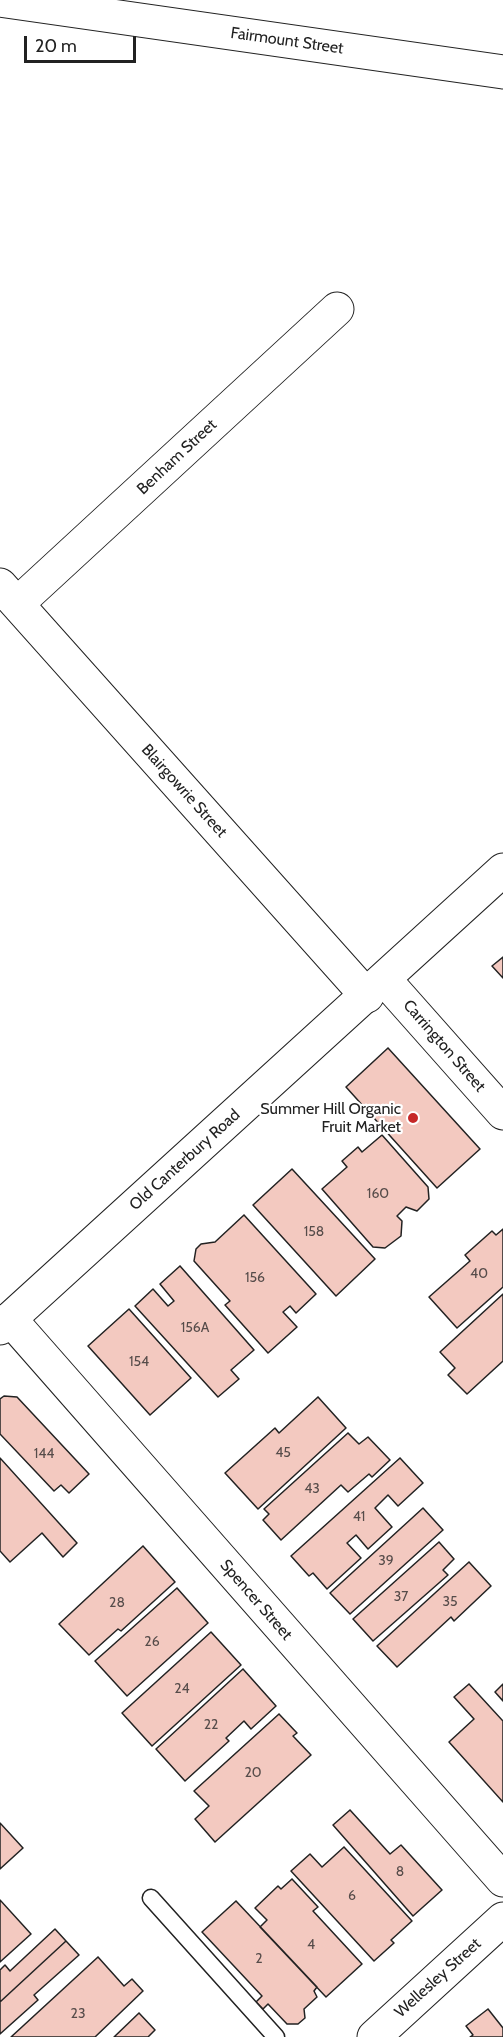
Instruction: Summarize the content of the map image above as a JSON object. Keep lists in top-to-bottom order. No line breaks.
{"streets":{"street":["Fairmount Street","Benham Street","Blairgowrie Street","Carrington Street","Old Canterbury Road","Spencer Street","Wellesley Street"]},"crossings":[["Benham Street","Blairgowrie Street"],["Blairgowrie Street","Carrington Street"],["Blairgowrie Street","Old Canterbury Road"],["Carrington Street","Old Canterbury Road"],["Old Canterbury Road","Spencer Street"]],"places":["Summer Hill Organic Fruit Market"],"house_numbers":["160","158","40","156","156A","154","45","144","43","41","39","37","35","28","26","24","22","20","8","6","4","2","23"],"scale_bar":"20 m"}
